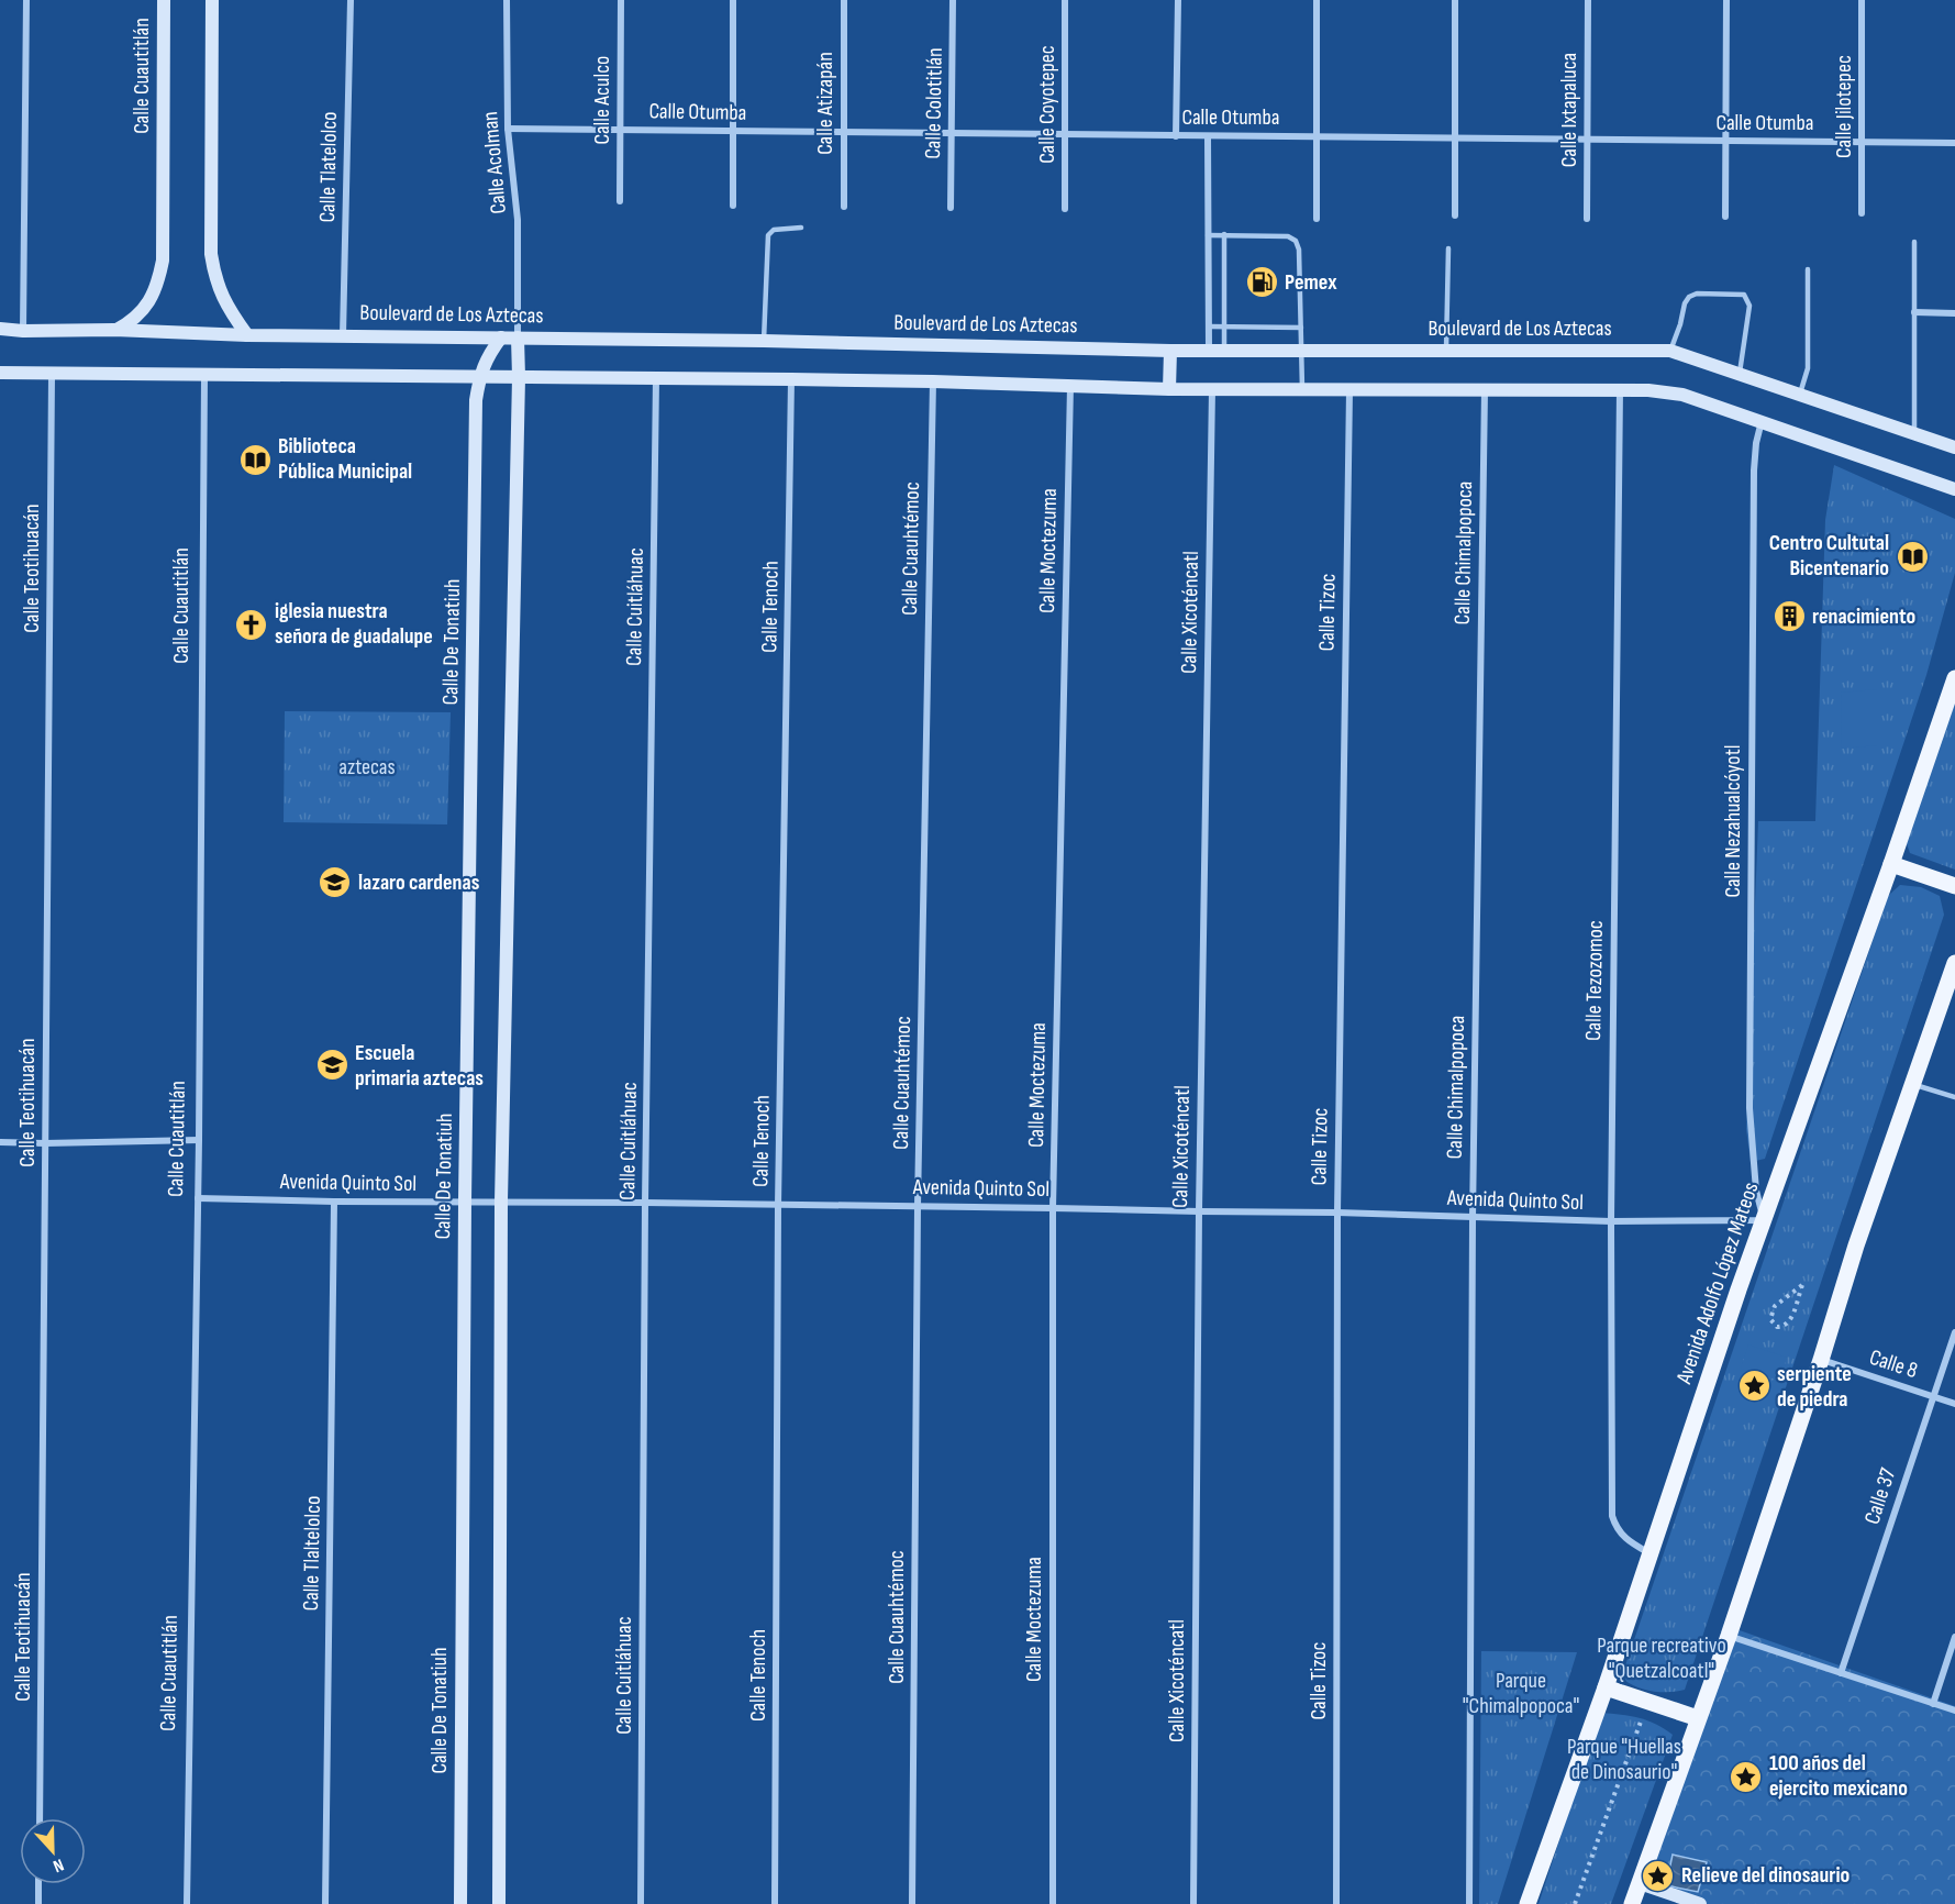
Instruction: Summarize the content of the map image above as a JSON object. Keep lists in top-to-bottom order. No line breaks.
{"streets":{"main road":["Calle Cuautitlán","Boulevard de Los Aztecas","Calle De Tonatiuh","Avenida Adolfo López Mateos"],"street":["Calle Aculco","Calle Atizapán","Calle Colotitlán","Calle Coyotepec","Calle Jilotepec","Calle Ixtapaluca","Calle Otumba","Calle Acolman","Calle Tlatelolco","Calle Cuauhtémoc","Calle Moctezuma","Calle Chimalpopoca","Calle Teotihuacán","Calle Cuitláhuac","Calle Tenoch","Calle Xicoténcatl","Calle Tizoc","Calle Nezahualcóyotl","Calle Tezozomoc","Avenida Quinto Sol","Calle 8","Calle 37","Calle Tlaltelolco"]},"crossings":[["Calle Cuautitlán","Boulevard de Los Aztecas"],["Calle Cuautitlán","Avenida Quinto Sol"],["Calle Aculco","Calle Otumba"],["Calle Atizapán","Calle Otumba"],["Calle Colotitlán","Calle Otumba"],["Calle Coyotepec","Calle Otumba"],["Calle Jilotepec","Calle Otumba"],["Calle Ixtapaluca","Calle Otumba"],["Calle Otumba","Calle Acolman"],["Calle Acolman","Boulevard de Los Aztecas"],["Calle Tlatelolco","Boulevard de Los Aztecas"],["Boulevard de Los Aztecas","Calle De Tonatiuh"],["Calle Cuauhtémoc","Avenida Quinto Sol"],["Calle Moctezuma","Avenida Quinto Sol"],["Calle Chimalpopoca","Avenida Quinto Sol"],["Calle Cuitláhuac","Avenida Quinto Sol"],["Calle Tenoch","Avenida Quinto Sol"],["Calle Xicoténcatl","Avenida Quinto Sol"],["Calle Tizoc","Avenida Quinto Sol"],["Calle De Tonatiuh","Avenida Quinto Sol"],["Calle Nezahualcóyotl","Avenida Quinto Sol"],["Calle Nezahualcóyotl","Avenida Adolfo López Mateos"],["Calle Tezozomoc","Avenida Quinto Sol"],["Calle Tezozomoc","Avenida Adolfo López Mateos"],["Avenida Quinto Sol","Avenida Adolfo López Mateos"],["Avenida Quinto Sol","Calle Tlaltelolco"],["Calle 8","Calle 37"]],"parks":["aztecas","Parque recreativo \"Quetzalcoatl\"","Parque \"Chimalpopoca\"","Parque \"Huellas de Dinosaurio\""],"places":{"fuel station":["Pemex"],"library":["Biblioteca Pública Municipal","Centro Cultutal Bicentenario"],"building":["renacimiento"],"church":["iglesia nuestra señora de guadalupe"],"school or university":["lazaro cardenas","Escuela primaria aztecas"],"place":["serpiente de piedra","100 años del ejercito mexicano","Relieve del dinosaurio"]},"north":"bottom"}
